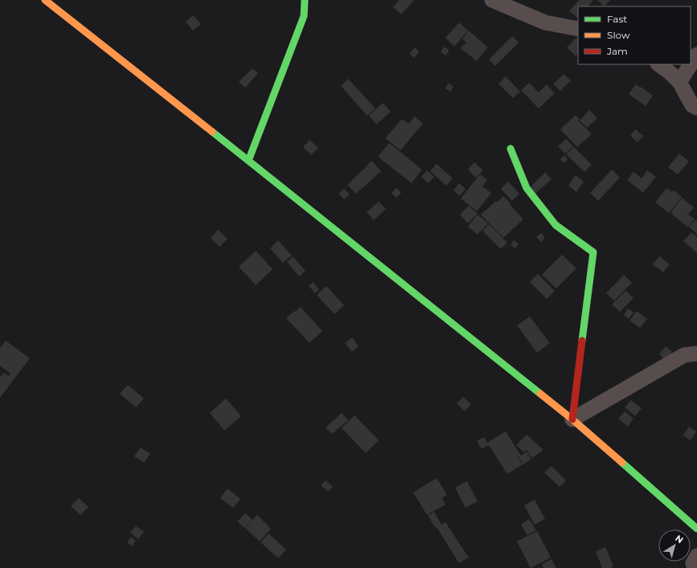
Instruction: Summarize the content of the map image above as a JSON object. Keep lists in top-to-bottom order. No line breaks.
{"legend":["Fast","Slow","Jam"],"north":"top right"}
